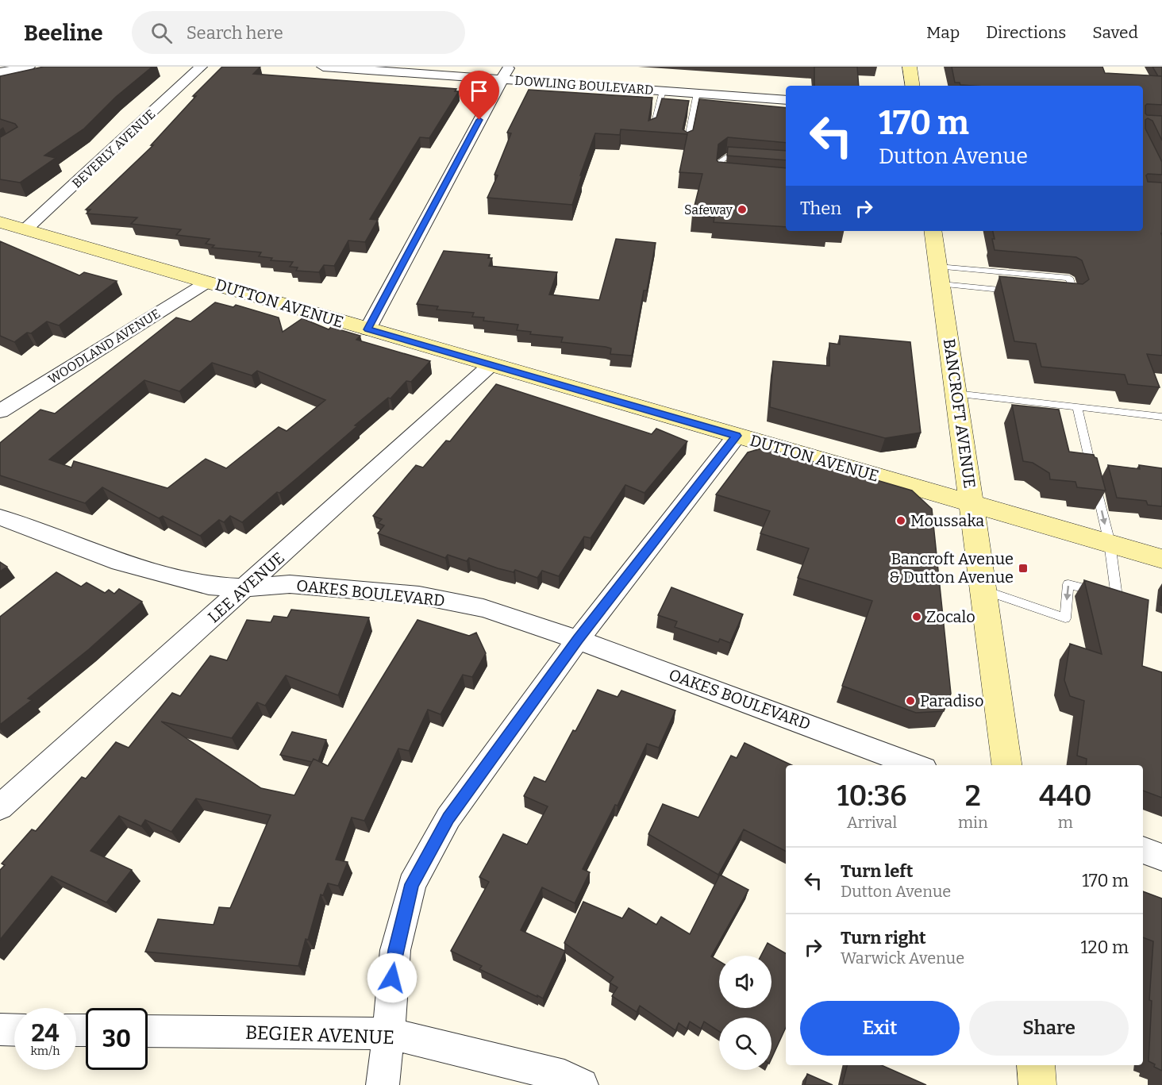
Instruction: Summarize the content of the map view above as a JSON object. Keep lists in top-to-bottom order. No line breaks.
{"streets":{"street":["DOWLING BOULEVARD","BEVERLY AVENUE","DUTTON AVENUE","WOODLAND AVENUE","BANCROFT AVENUE","LEE AVENUE","OAKES BOULEVARD","BEGIER AVENUE"]},"crossings":[["BEVERLY AVENUE","DUTTON AVENUE"],["DUTTON AVENUE","WOODLAND AVENUE"],["DUTTON AVENUE","BANCROFT AVENUE"],["DUTTON AVENUE","LEE AVENUE"],["LEE AVENUE","OAKES BOULEVARD"]],"places":{"other":["Safeway","Moussaka","Zocalo","Paradiso"],"transit":["Bancroft Avenue & Dutton Avenue"]},"page":{"header":"Beeline","search":"Search here","nav":["Map","Directions","Saved"],"turn":["170 m","Dutton Avenue"],"then":"Then","eta":["10:36","Arrival","2","min","440","m"],"list":[{"name":"Turn left","note":"Dutton Avenue","value":"170 m"},{"name":"Turn right","note":"Warwick Avenue","value":"120 m"}],"buttons":["Exit","Share"],"speed":"24 km/h","limit":"30"}}
